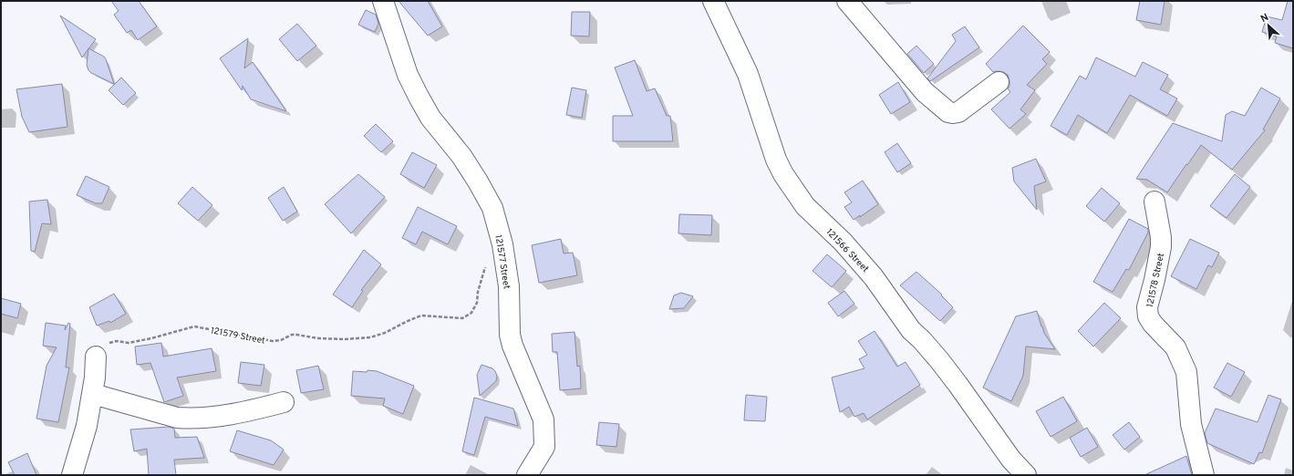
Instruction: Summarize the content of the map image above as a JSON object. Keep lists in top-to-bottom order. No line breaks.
{"streets":{"street":["121566 Street","121577 Street","121578 Street"],"path":["121579 Street"]},"crossings":[["121577 Street","121579 Street"]],"north":"top left"}
